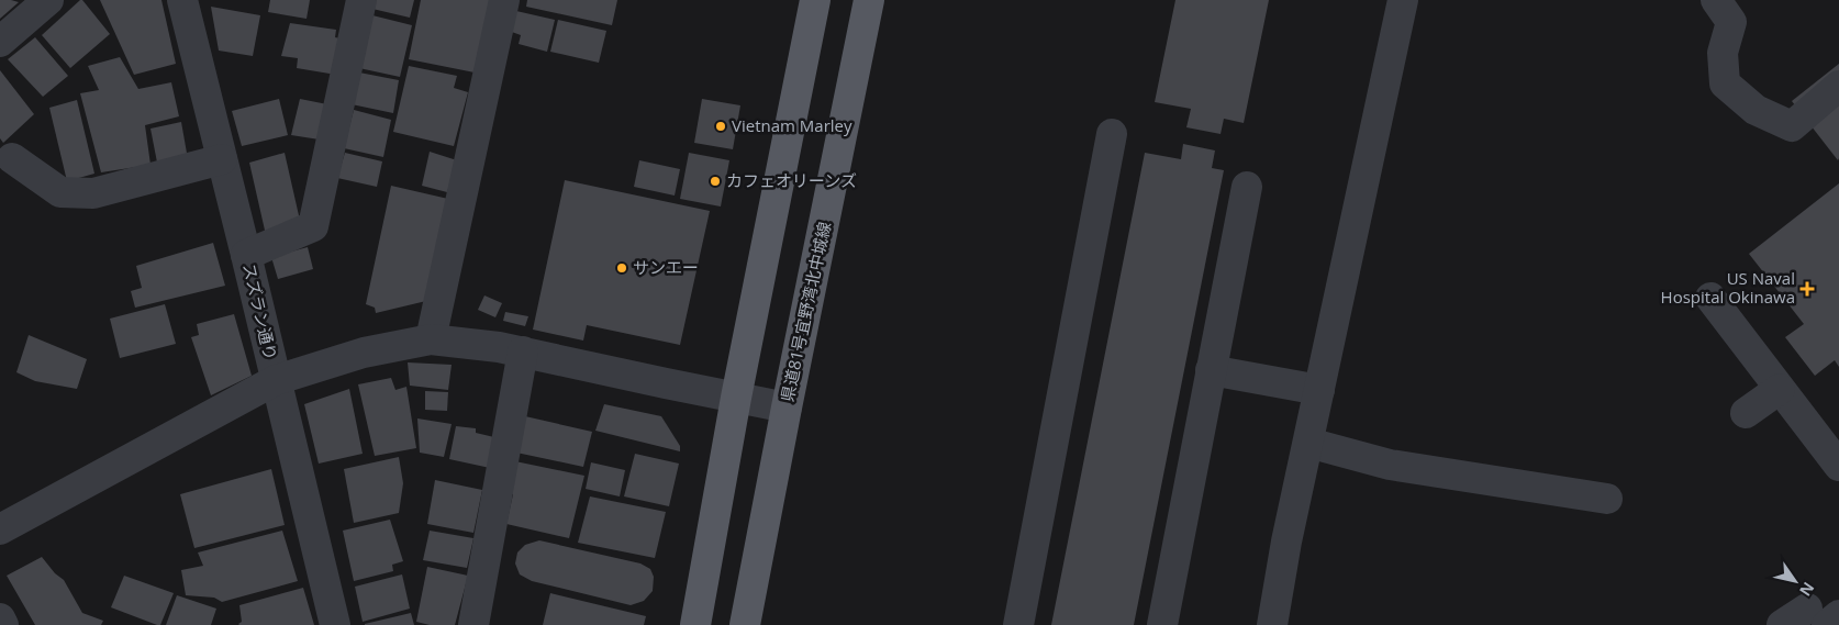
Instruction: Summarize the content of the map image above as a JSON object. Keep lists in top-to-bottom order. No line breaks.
{"streets":{"main road":["県道81号宜野湾北中城線"],"street":["スズラン通り"]},"places":{"other":["Vietnam Marley","カフェオリーンズ","サンエー"],"health":["US Naval Hospital Okinawa"]},"north":"bottom right"}
